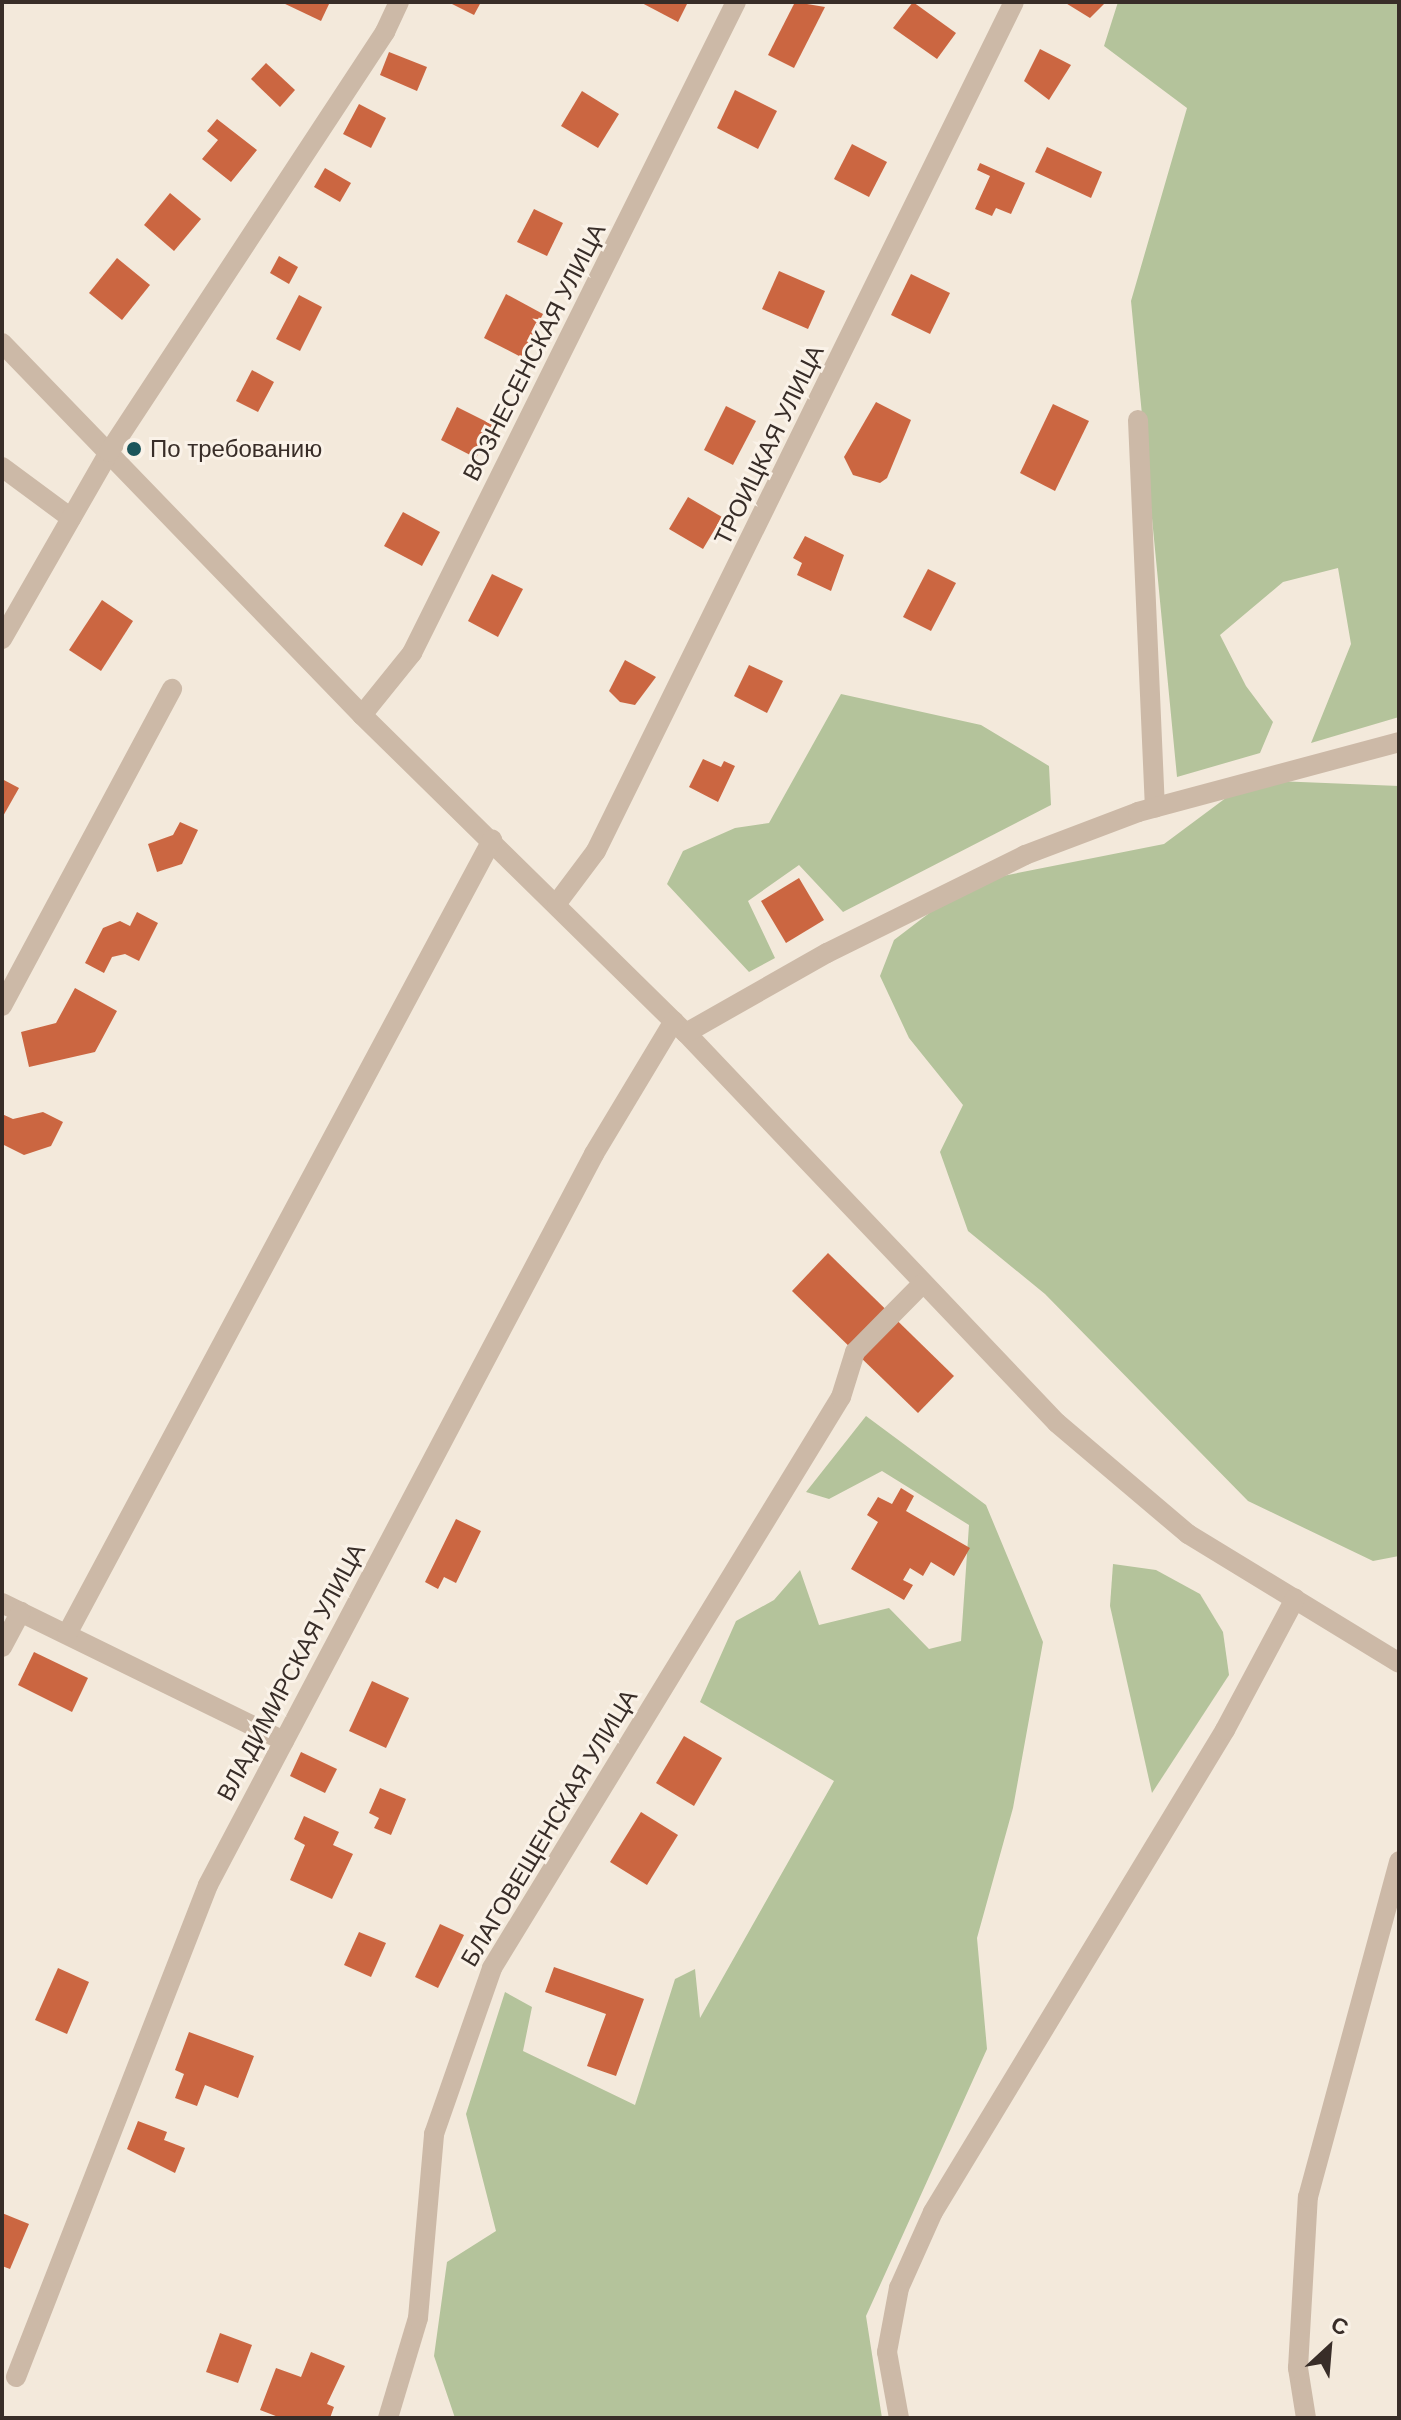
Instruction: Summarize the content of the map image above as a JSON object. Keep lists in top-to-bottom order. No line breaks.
{"streets":{"street":["ВОЗНЕСЕНСКАЯ УЛИЦА","ТРОИЦКАЯ УЛИЦА","ВЛАДИМИРСКАЯ УЛИЦА","БЛАГОВЕЩЕНСКАЯ УЛИЦА"]},"places":["По требованию"],"north":"top right"}
